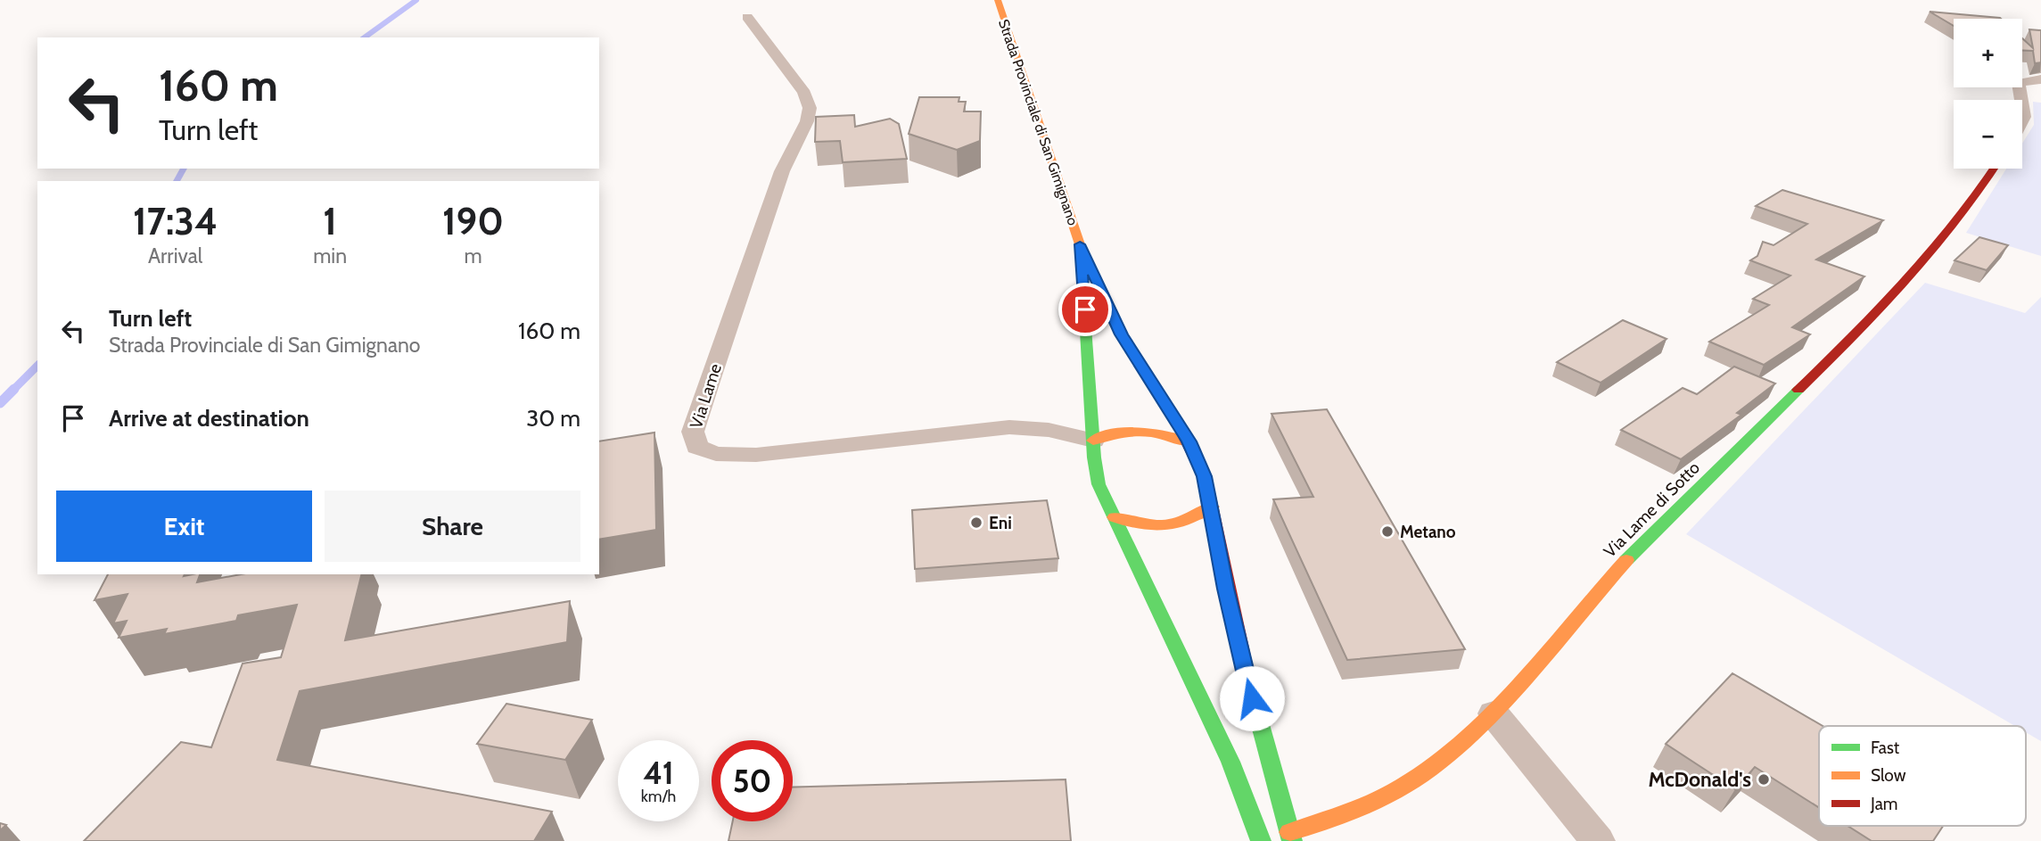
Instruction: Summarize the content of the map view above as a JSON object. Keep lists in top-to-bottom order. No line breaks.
{"streets":{"main road":["Strada Provinciale di San Gimignano","Via Lame di Sotto"],"street":["Via Lame"]},"crossings":[["Strada Provinciale di San Gimignano","Via Lame"],["Strada Provinciale di San Gimignano","Via Lame di Sotto"]],"places":["Eni","Metano","McDonald's"],"legend":["Fast","Slow","Jam"],"page":{"map_buttons":["+","−"],"turn":["160 m","Turn left"],"eta":["17:34","Arrival","1","min","190","m"],"list":[{"name":"Turn left","note":"Strada Provinciale di San Gimignano","value":"160 m"},{"name":"Arrive at destination","value":"30 m"}],"buttons":["Exit","Share"],"speed":"41 km/h","limit":"50"}}
